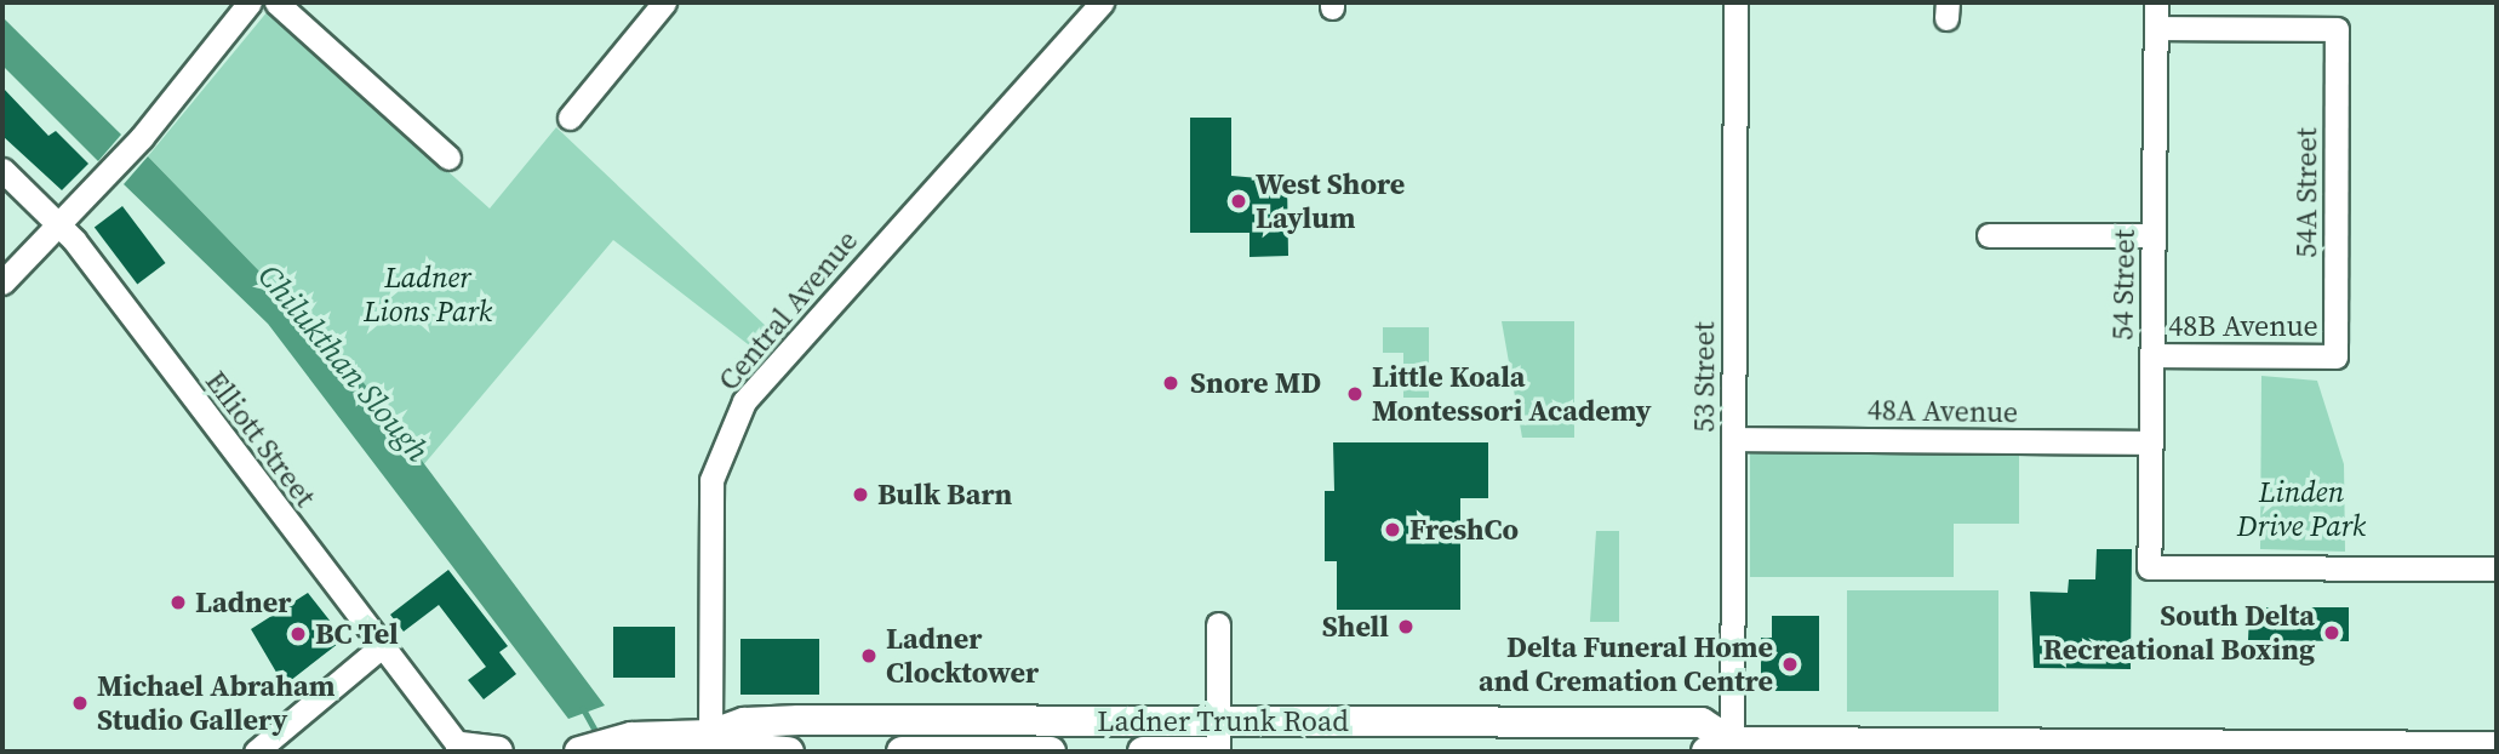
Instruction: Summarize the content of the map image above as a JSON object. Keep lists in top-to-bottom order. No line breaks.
{"streets":{"main road":["Ladner Trunk Road"],"street":["54A Street","54 Street","Central Avenue","48B Avenue","53 Street","48A Avenue","Elliott Street"]},"crossings":[["54A Street","54 Street"],["54A Street","48B Avenue"],["54 Street","48B Avenue"],["54 Street","48A Avenue"],["Central Avenue","Ladner Trunk Road"],["53 Street","48A Avenue"],["53 Street","Ladner Trunk Road"]],"water":["Chilukthan Slough"],"parks":["Ladner Lions Park","Linden Drive Park"],"places":["West Shore Laylum","Snore MD","Little Koala Montessori Academy","Bulk Barn","FreshCo","Ladner","Shell","South Delta Recreational Boxing","BC Tel","Ladner Clocktower","Delta Funeral Home and Cremation Centre","Michael Abraham Studio Gallery"]}
